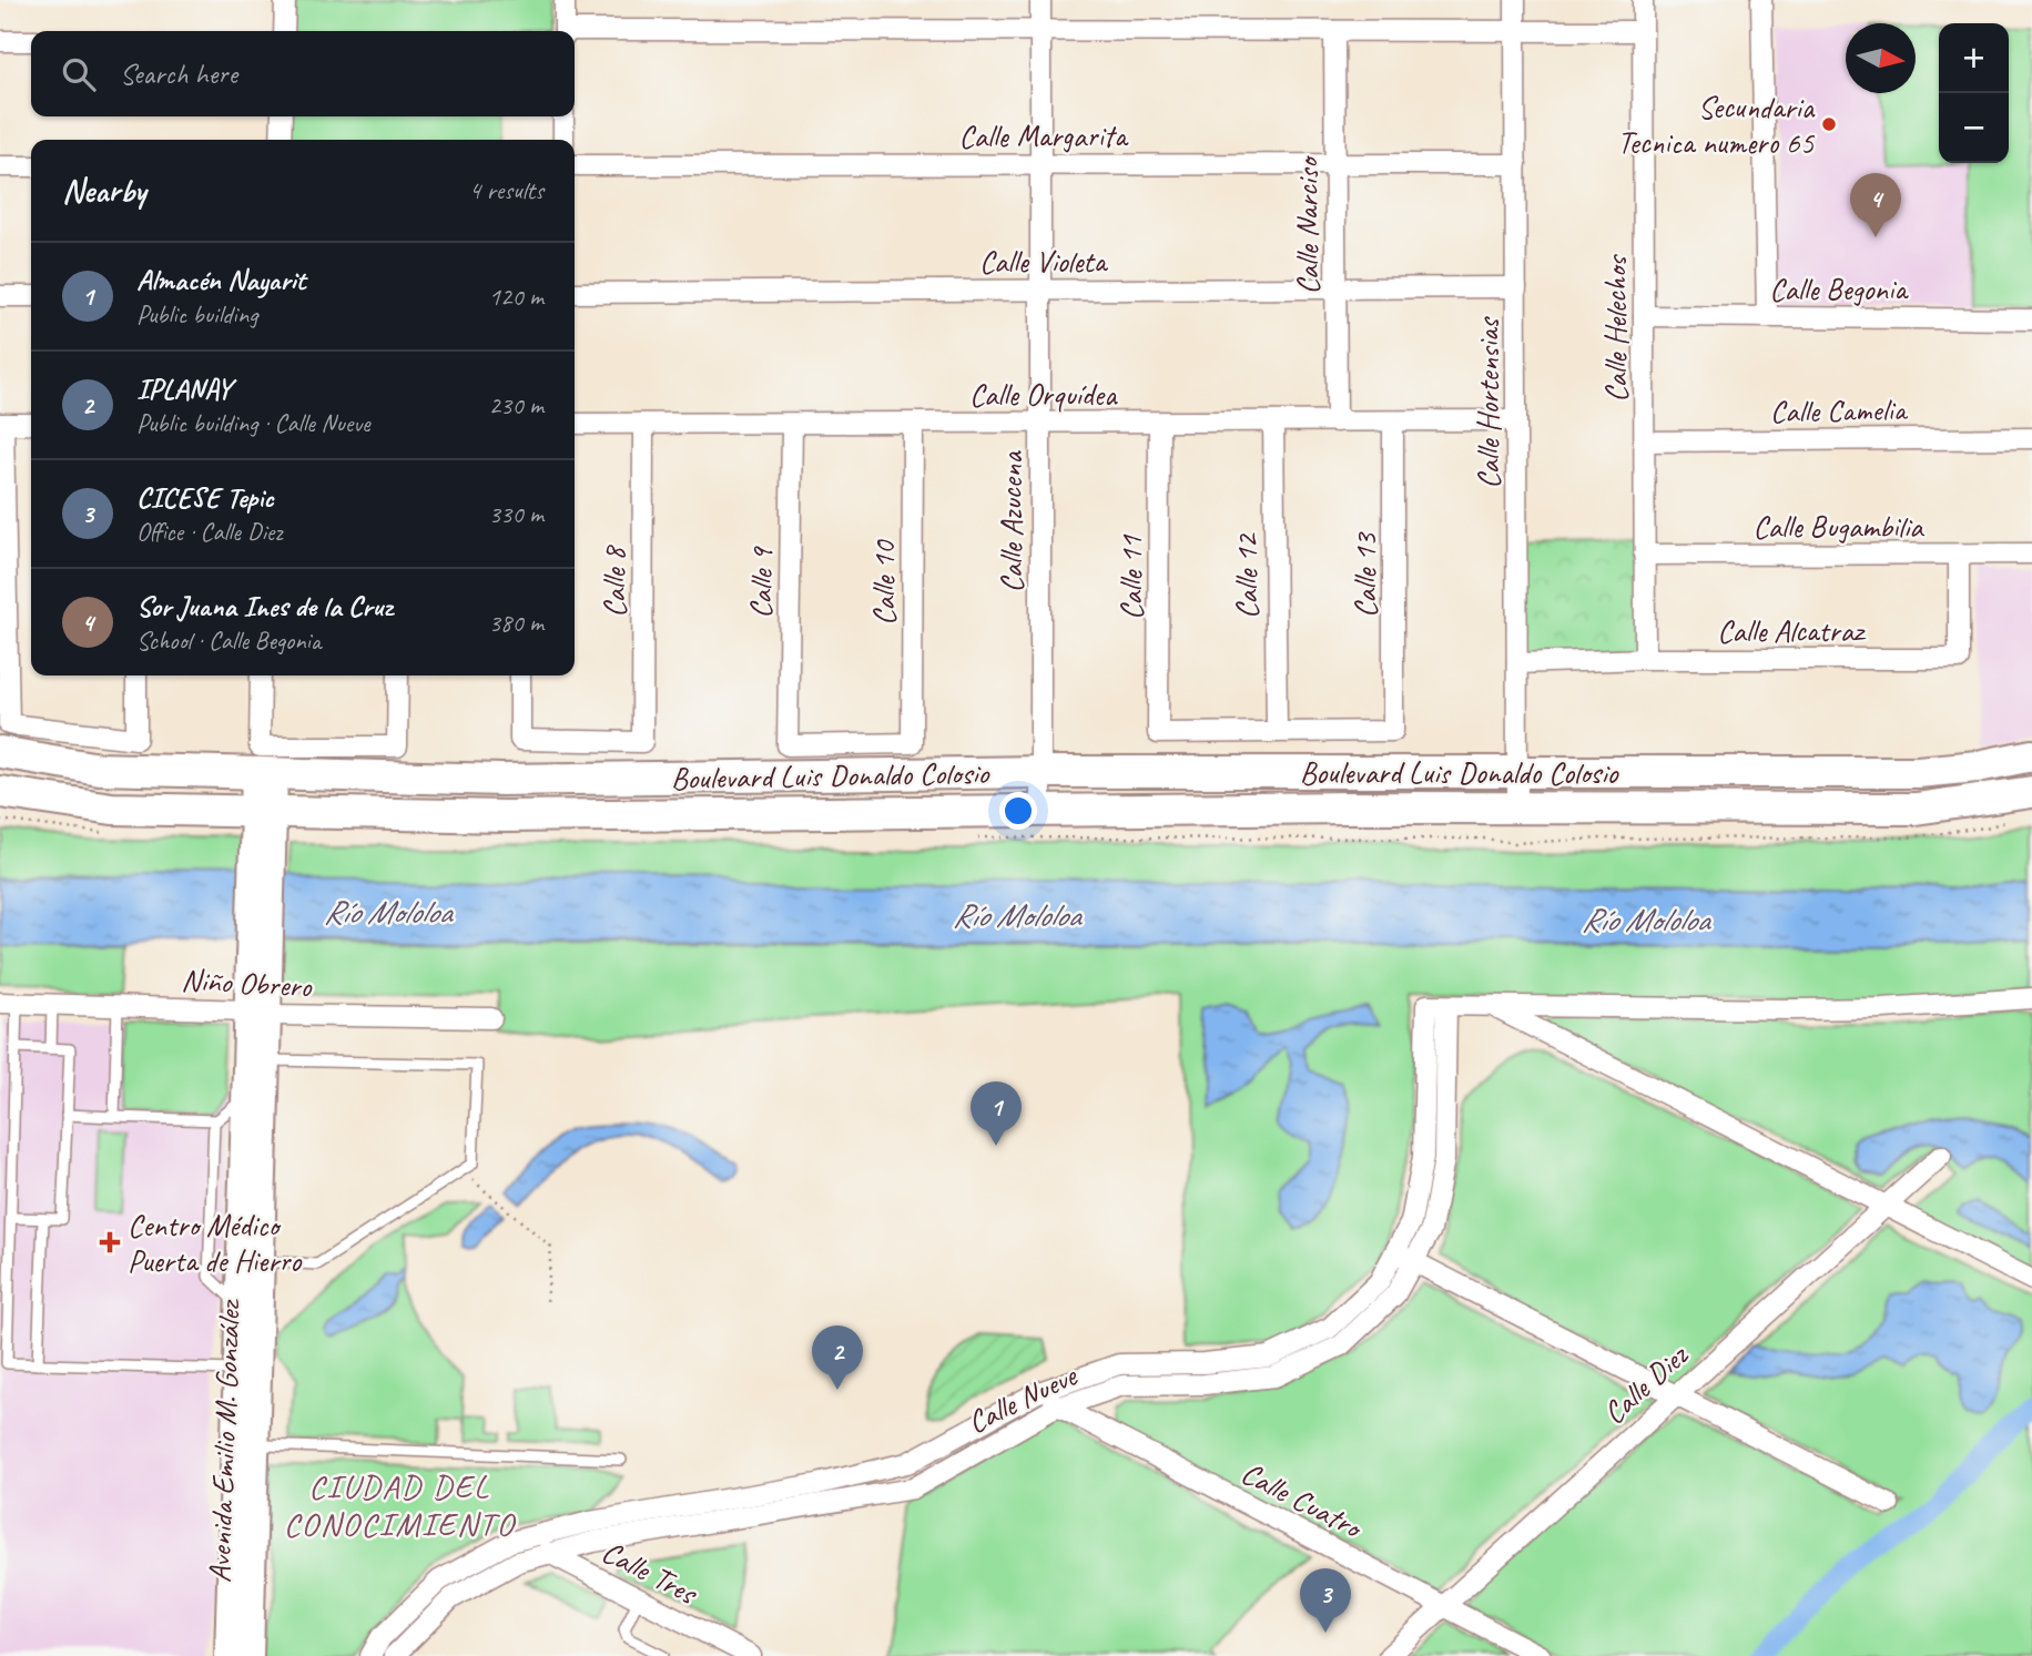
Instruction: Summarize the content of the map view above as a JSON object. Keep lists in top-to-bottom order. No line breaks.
{"streets":{"main road":["Boulevard Luis Donaldo Colosio","Avenida Emilio M. González"],"street":["Calle Margarita","Calle Narciso","Calle Violeta","Calle Begonia","Calle Helechos","Calle Orquídea","Calle Hortensias","Calle Camelia","Calle Azucena","Calle Bugambilia","Calle 13","Calle 12","Calle 11","Calle 8","Calle 9","Calle 10","Calle Alcatraz","Niño Obrero","Calle Diez","Calle Nueve","Calle Cuatro","Calle Tres"]},"crossings":[["Calle Margarita","Calle Narciso"],["Calle Margarita","Calle Hortensias"],["Calle Margarita","Calle Azucena"],["Calle Narciso","Calle Violeta"],["Calle Narciso","Calle Orquídea"],["Calle Violeta","Calle Hortensias"],["Calle Violeta","Calle Azucena"],["Calle Begonia","Calle Helechos"],["Calle Helechos","Calle Camelia"],["Calle Helechos","Calle Bugambilia"],["Calle Helechos","Calle Alcatraz"],["Calle Orquídea","Calle Hortensias"],["Calle Orquídea","Calle Azucena"],["Calle Orquídea","Calle 13"],["Calle Orquídea","Calle 12"],["Calle Orquídea","Calle 11"],["Calle Orquídea","Calle 8"],["Calle Orquídea","Calle 9"],["Calle Orquídea","Calle 10"],["Calle Hortensias","Calle Alcatraz"],["Calle Hortensias","Boulevard Luis Donaldo Colosio"],["Calle Azucena","Boulevard Luis Donaldo Colosio"],["Calle Bugambilia","Calle Alcatraz"],["Calle 13","Calle 12"],["Calle 13","Calle 11"],["Calle 12","Calle 11"],["Calle 9","Calle 10"],["Boulevard Luis Donaldo Colosio","Avenida Emilio M. González"],["Niño Obrero","Avenida Emilio M. González"],["Calle Diez","Calle Cuatro"],["Calle Nueve","Calle Cuatro"],["Calle Nueve","Calle Tres"]],"districts":["CIUDAD DEL CONOCIMIENTO"],"water":["Río Mololoa"],"places":{"other":["Secundaria Tecnica numero 65"],"health":["Centro Médico Puerta de Hierro"]},"north":"right","page":{"map_buttons":["+","−"],"search":"Search here","heading":["Nearby","4 results"],"pins":["4","1","2","3"],"list":[{"mark":"1","name":"Almacén Nayarit","note":"Public building","value":"120 m"},{"mark":"2","name":"IPLANAY","note":"Public building · Calle Nueve","value":"230 m"},{"mark":"3","name":"CICESE Tepic","note":"Office · Calle Diez","value":"330 m"},{"mark":"4","name":"Sor Juana Ines de la Cruz","note":"School · Calle Begonia","value":"380 m"}]}}
